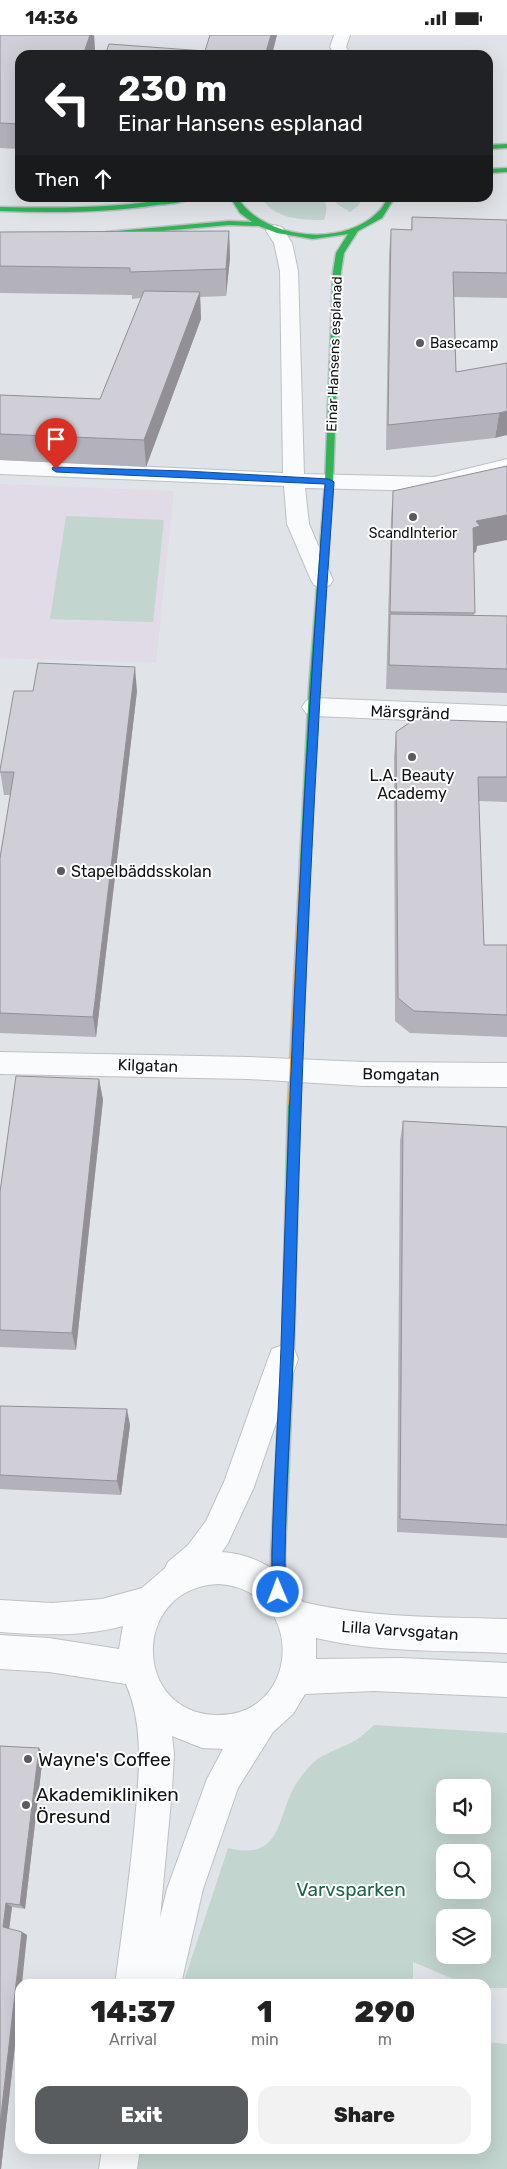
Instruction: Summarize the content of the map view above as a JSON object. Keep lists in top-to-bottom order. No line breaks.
{"streets":{"street":["Einar Hansens esplanad","Märsgränd","Kilgatan","Bomgatan","Lilla Varvsgatan"]},"crossings":[["Einar Hansens esplanad","Märsgränd"],["Einar Hansens esplanad","Kilgatan"],["Einar Hansens esplanad","Bomgatan"],["Einar Hansens esplanad","Lilla Varvsgatan"],["Kilgatan","Bomgatan"]],"parks":["Varvsparken"],"places":["Basecamp","ScandInterior","L.A. Beauty Academy","Stapelbäddsskolan","Wayne's Coffee","Akademikliniken Öresund"],"page":{"status":"14:36","turn":["230 m","Einar Hansens esplanad"],"then":"Then","eta":["14:37","Arrival","1","min","290","m"],"buttons":["Exit","Share"]}}
